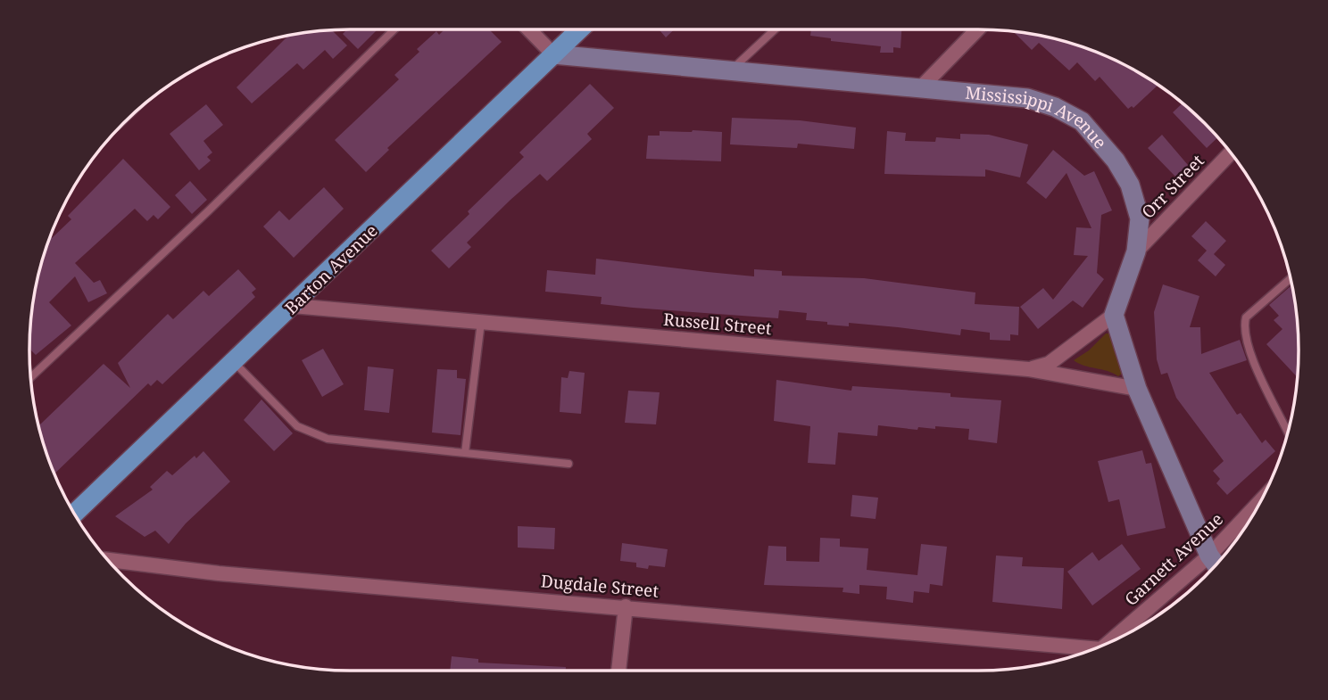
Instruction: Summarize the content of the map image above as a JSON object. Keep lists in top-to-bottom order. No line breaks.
{"streets":{"main road":["Barton Avenue"],"street":["Mississippi Avenue","Orr Street","Russell Street","Garnett Avenue","Dugdale Street"]},"crossings":[["Mississippi Avenue","Orr Street"],["Mississippi Avenue","Barton Avenue"],["Barton Avenue","Russell Street"]]}
